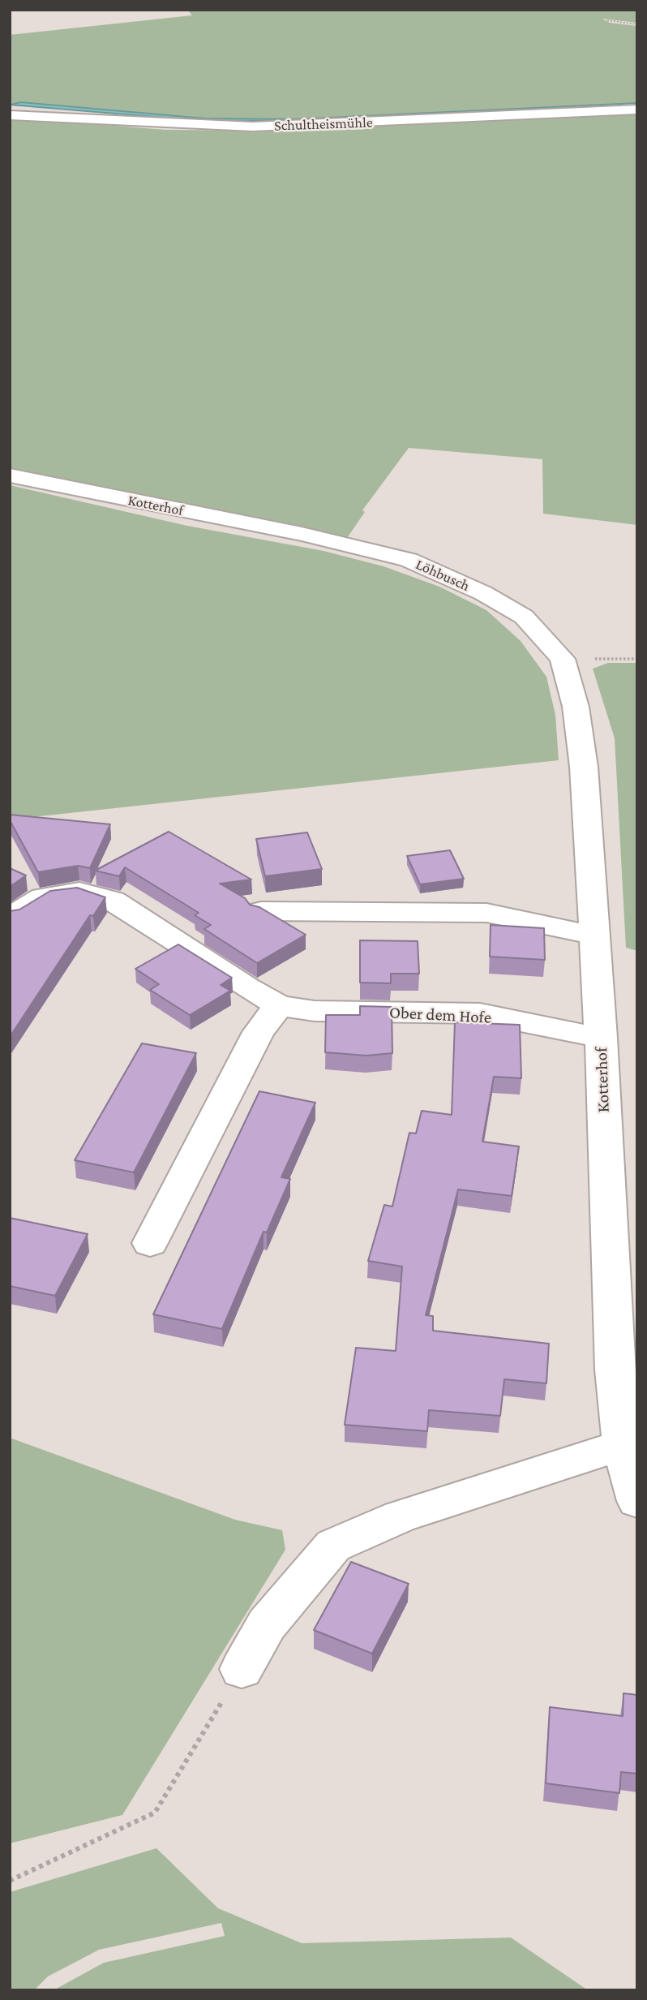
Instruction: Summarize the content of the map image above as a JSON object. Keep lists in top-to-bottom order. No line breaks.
{"streets":{"street":["Schultheismühle","Kotterhof","Löhbusch","Ober dem Hofe"]},"crossings":[["Kotterhof","Löhbusch"],["Kotterhof","Ober dem Hofe"]]}
